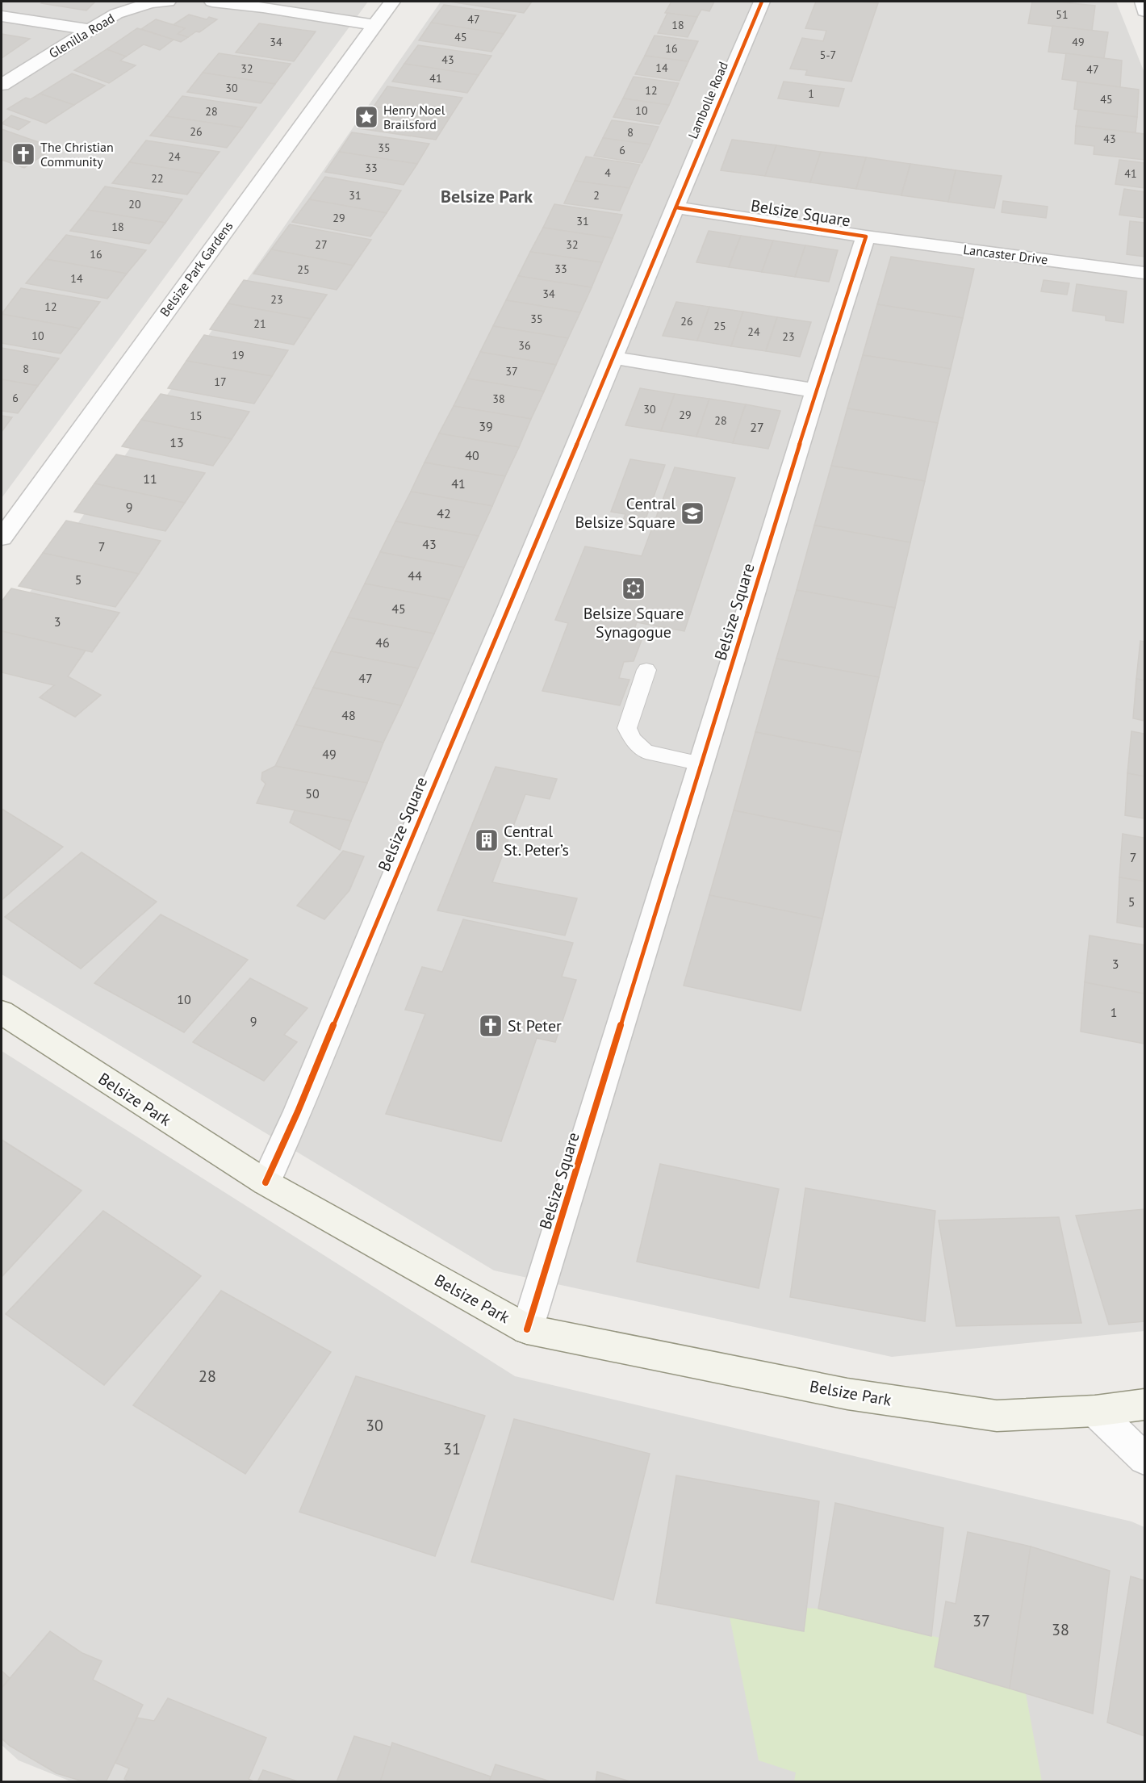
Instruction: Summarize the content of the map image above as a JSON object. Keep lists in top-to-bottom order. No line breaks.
{"streets":{"street":["Glenilla Road","Lambolle Road","Belsize Square","Lancaster Drive","Belsize Park Gardens","Belsize Park"]},"crossings":[["Lambolle Road","Belsize Square"],["Belsize Square","Lancaster Drive"],["Belsize Square","Belsize Park"]],"districts":["Belsize Park"],"places":{"place":["Henry Noel Brailsford"],"church":["The Christian Community","St Peter"],"school or university":["Central Belsize Square"],"synagogue":["Belsize Square Synagogue"],"building":["Central St. Peter’s"]},"house_numbers":["51","47","18","45","34","49","16","5-7","43","14","32","47","41","30","12","1","45","10","28","26","8","43","35","6","24","33","4","41","22","31","2","20","29","31","18","27","32","16","33","25","14","34","23","12","35","26","21","25","24","10","23","36","19","8","37","17","6","38","30","29","15","28","39","27","13","40","11","41","9","42","43","7","44","5","45","3","46","47","48","49","50","7","5","3","10","1","9","28","30","31","37","38"]}
